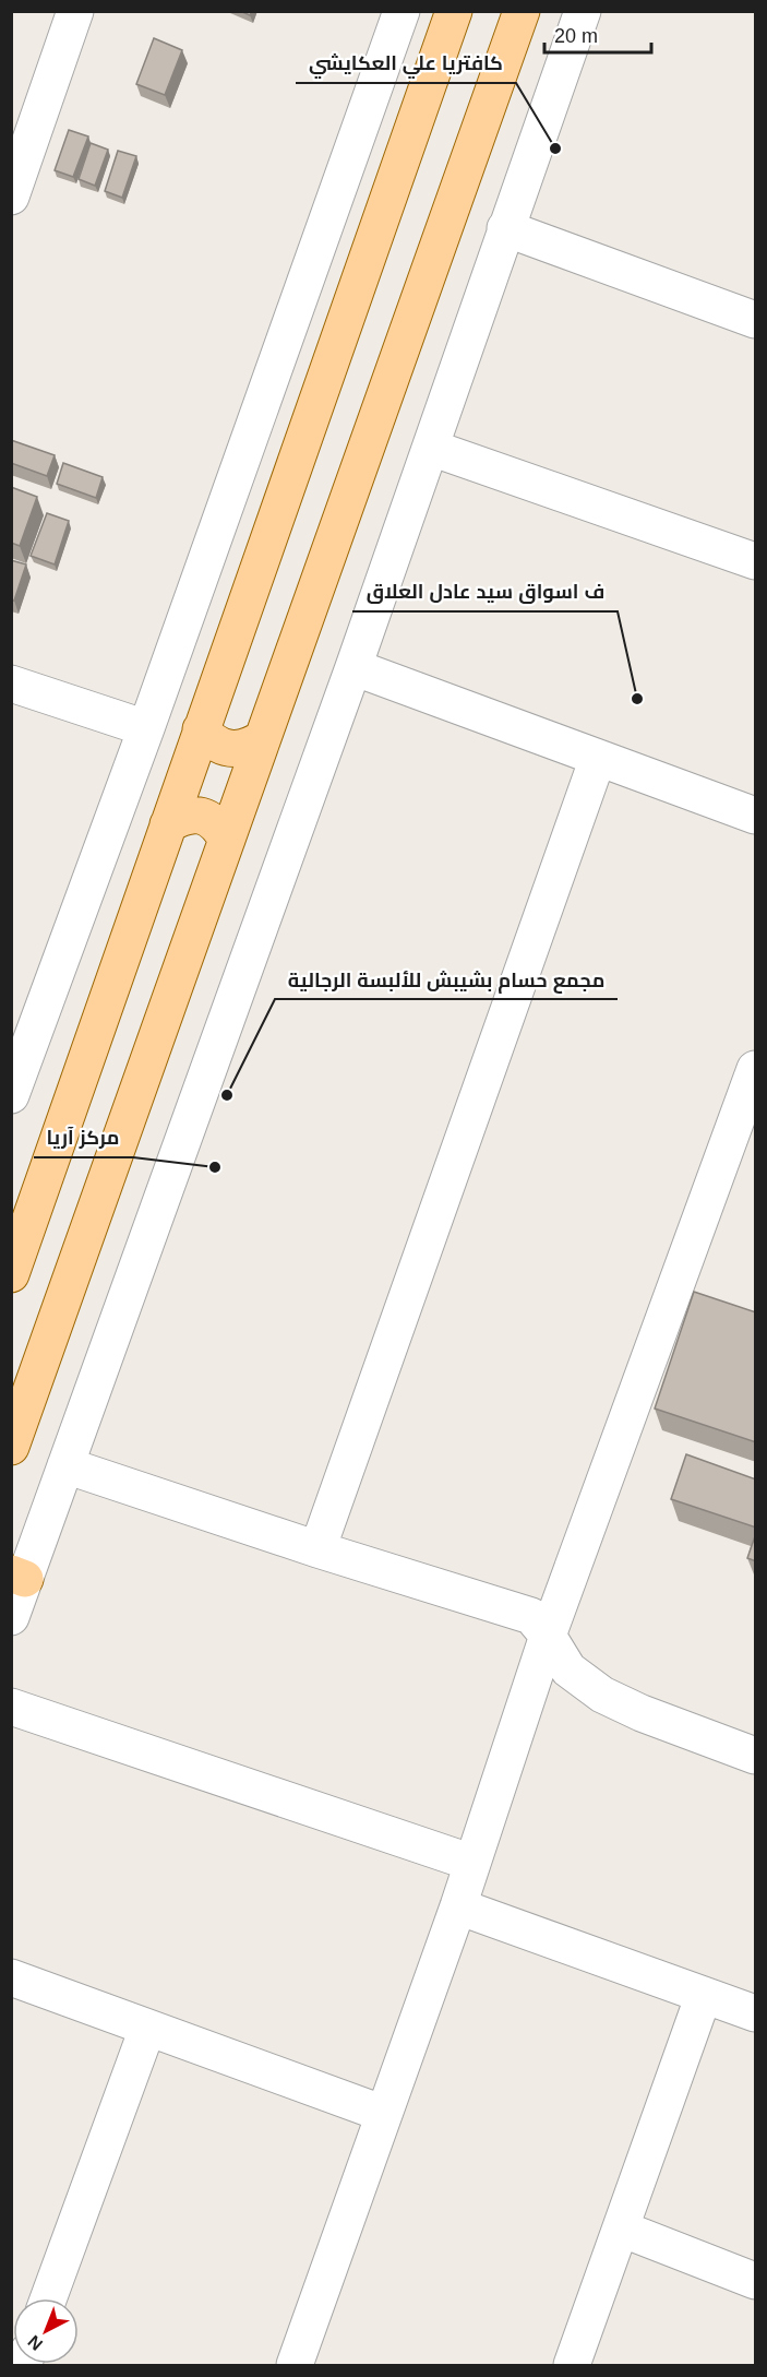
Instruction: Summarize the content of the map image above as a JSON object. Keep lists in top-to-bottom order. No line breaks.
{"places":["كافتريا علي العكايشي","ف اسواق سيد عادل العلاق","مجمع حسام بشيبش للألبسة الرجالية","مركز آريا"],"scale_bar":"20 m","north":"bottom left"}
